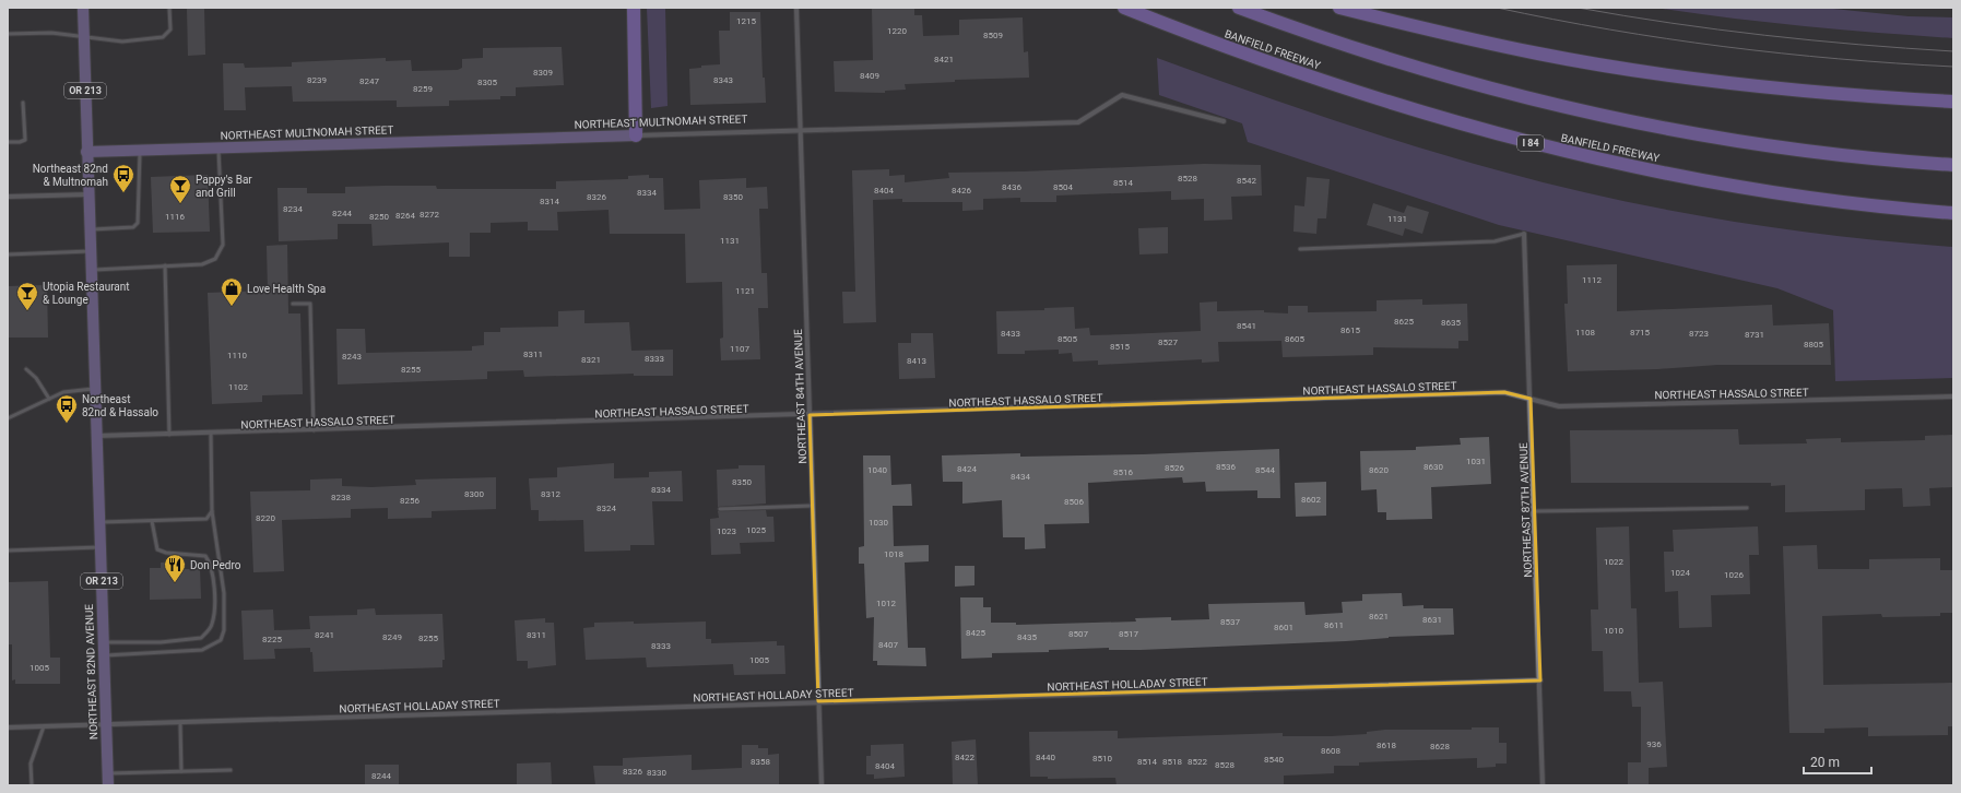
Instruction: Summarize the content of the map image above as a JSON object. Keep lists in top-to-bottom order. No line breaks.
{"streets":{"highway":["BANFIELD FREEWAY","I 84"],"main road":["OR 213","NORTHEAST MULTNOMAH STREET","NORTHEAST 82ND AVENUE"],"street":["NORTHEAST HASSALO STREET","NORTHEAST 84TH AVENUE","NORTHEAST 87TH AVENUE","NORTHEAST HOLLADAY STREET"]},"crossings":[["NORTHEAST MULTNOMAH STREET","NORTHEAST 84TH AVENUE"],["NORTHEAST MULTNOMAH STREET","NORTHEAST 82ND AVENUE"],["NORTHEAST HASSALO STREET","NORTHEAST 84TH AVENUE"],["NORTHEAST HASSALO STREET","NORTHEAST 87TH AVENUE"],["NORTHEAST HASSALO STREET","NORTHEAST 82ND AVENUE"],["NORTHEAST 84TH AVENUE","NORTHEAST HOLLADAY STREET"],["NORTHEAST 87TH AVENUE","NORTHEAST HOLLADAY STREET"],["NORTHEAST 82ND AVENUE","NORTHEAST HOLLADAY STREET"]],"places":{"bus stop":["Northeast 82nd & Multnomah","Northeast 82nd & Hassalo"],"bar":["Pappy's Bar and Grill","Utopia Restaurant & Lounge"],"shop":["Love Health Spa"],"restaurant":["Don Pedro"]},"house_numbers":["1215","1220","8509","8421","8309","8409","8239","8343","8247","8305","8259","8528","8542","8514","8436","8504","8404","8426","8334","8326","8350","8314","8234","8244","8272","8264","1116","8250","1131","1131","1112","1121","8625","8635","8541","8615","1108","8715","8433","8723","8731","8505","8605","8527","8805","8515","1107","8311","1110","8243","8333","8321","8413","8255","1102","1031","8536","8630","8526","8424","1040","8544","8620","8516","8434","8350","8334","8300","8312","8238","8602","8256","8506","8324","8220","1030","1025","1023","1018","1022","1024","1026","1012","8621","8631","8537","8611","8601","1010","8425","8507","8517","8241","8311","8249","8435","8255","8225","8407","8333","1005","1005","936","8618","8628","8608","8422","8440","8510","8540","8358","8514","8518","8522","8528","8404","8326","8330","8244"],"scale_bar":"20 m"}
